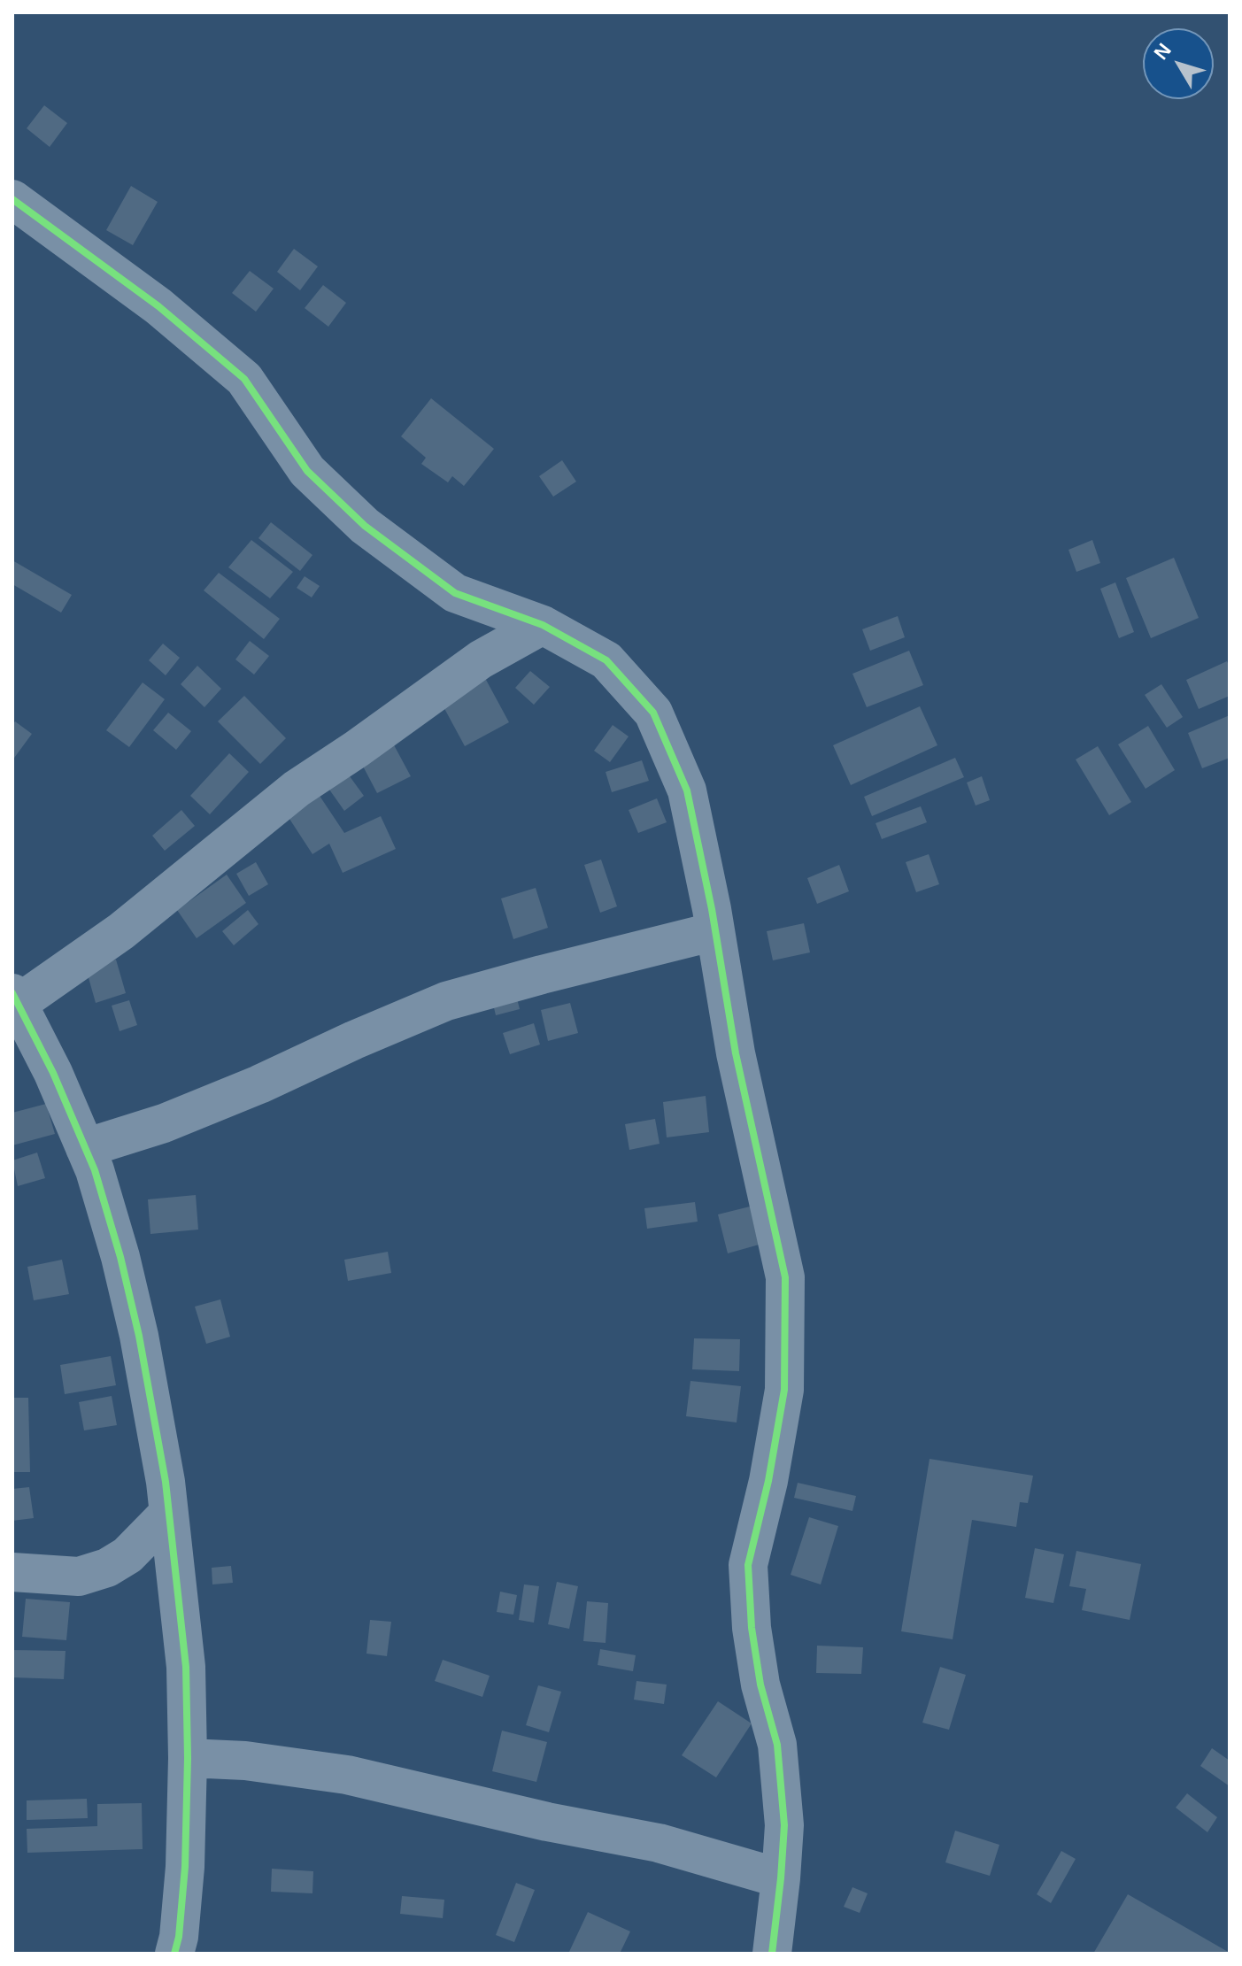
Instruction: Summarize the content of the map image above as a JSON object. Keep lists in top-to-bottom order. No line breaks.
{"north":"top left"}
